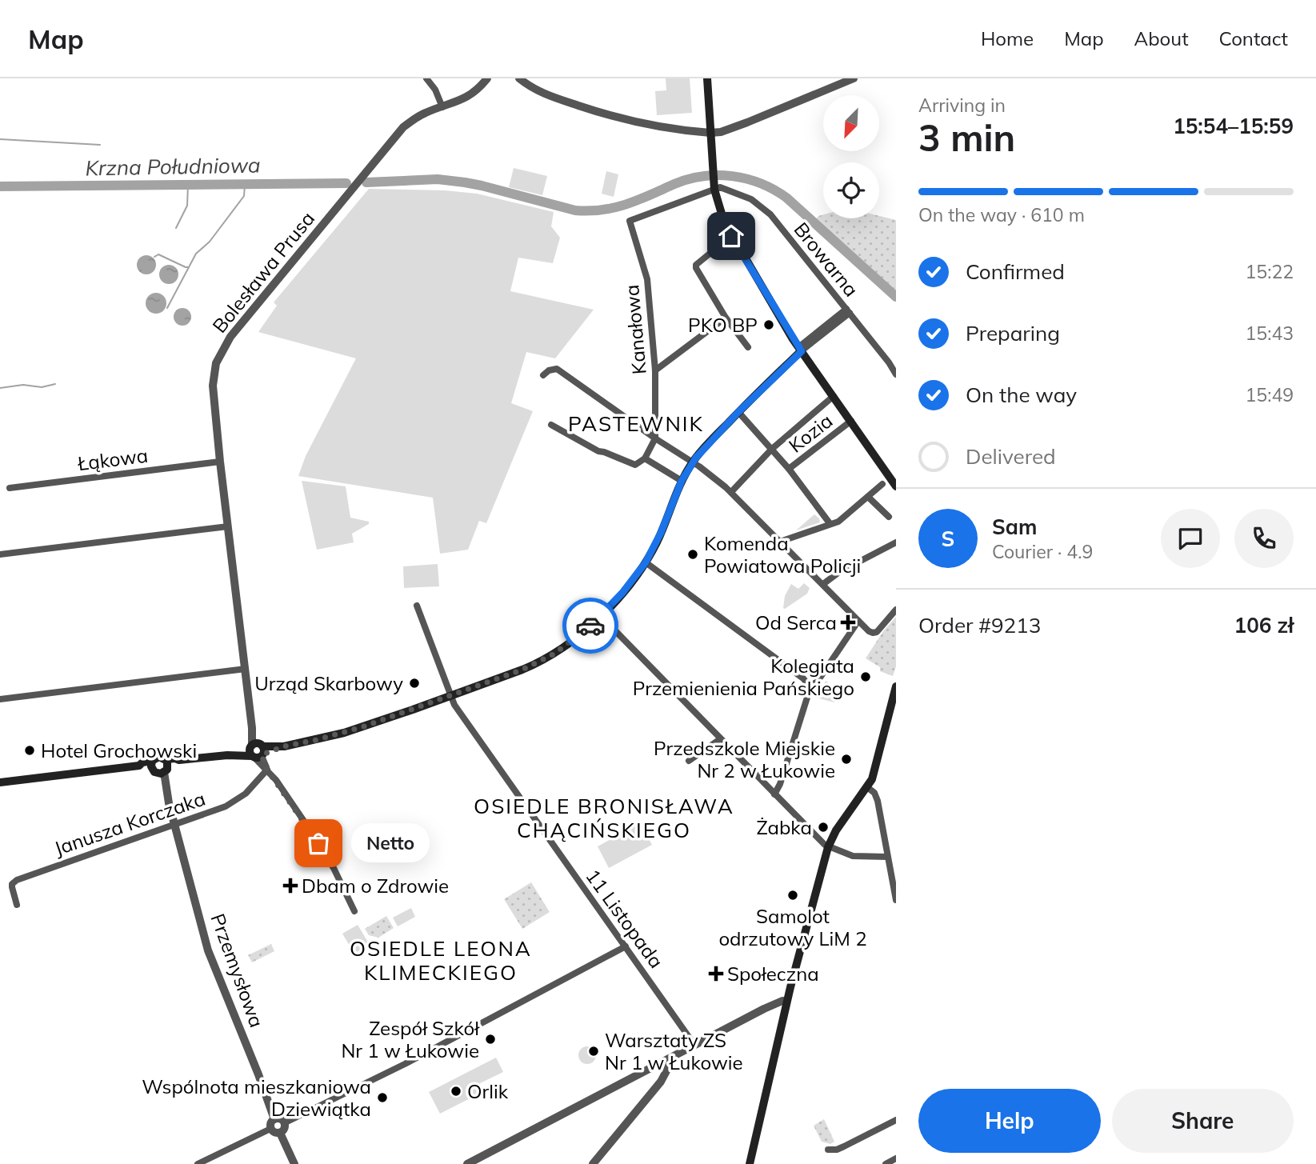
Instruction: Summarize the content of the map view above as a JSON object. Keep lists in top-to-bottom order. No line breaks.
{"streets":{"street":["Browarna","Bolesława Prusa","Kanałowa","Kozia","Łąkowa","Janusza Korczaka","11 Listopada","Przemysłowa"]},"crossings":[["Browarna","Kanałowa"],["Bolesława Prusa","Łąkowa"],["Janusza Korczaka","Przemysłowa"]],"districts":["PASTEWNIK","OSIEDLE BRONISŁAWA CHĄCIŃSKIEGO","OSIEDLE LEONA KLIMECKIEGO"],"water":["Krzna Południowa"],"places":{"other":["PKO BP","Komenda Powiatowa Policji","Kolegiata Przemienienia Pańskiego","Urząd Skarbowy","Hotel Grochowski","Przedszkole Miejskie Nr 2 w Łukowie","Żabka","Netto","Samolot odrzutowy LiM 2","Zespół Szkół Nr 1 w Łukowie","Warsztaty ZS Nr 1 w Łukowie","Orlik","Wspólnota mieszkaniowa Dziewiątka"],"health":["Od Serca","Dbam o Zdrowie","Społeczna"]},"north":"bottom left","page":{"header":"Map","nav":["Home","Map","About","Contact"],"heading":["3 min","Arriving in","15:54–15:59"],"panel":["Sam","Courier · 4.9","Order #9213","106 zł"],"bar":"On the way · 610 m","list":[["Confirmed","15:22"],["Preparing","15:43"],["On the way","15:49"],"Delivered"],"round":"S","bubble":"Netto","buttons":["Help","Share"]}}
